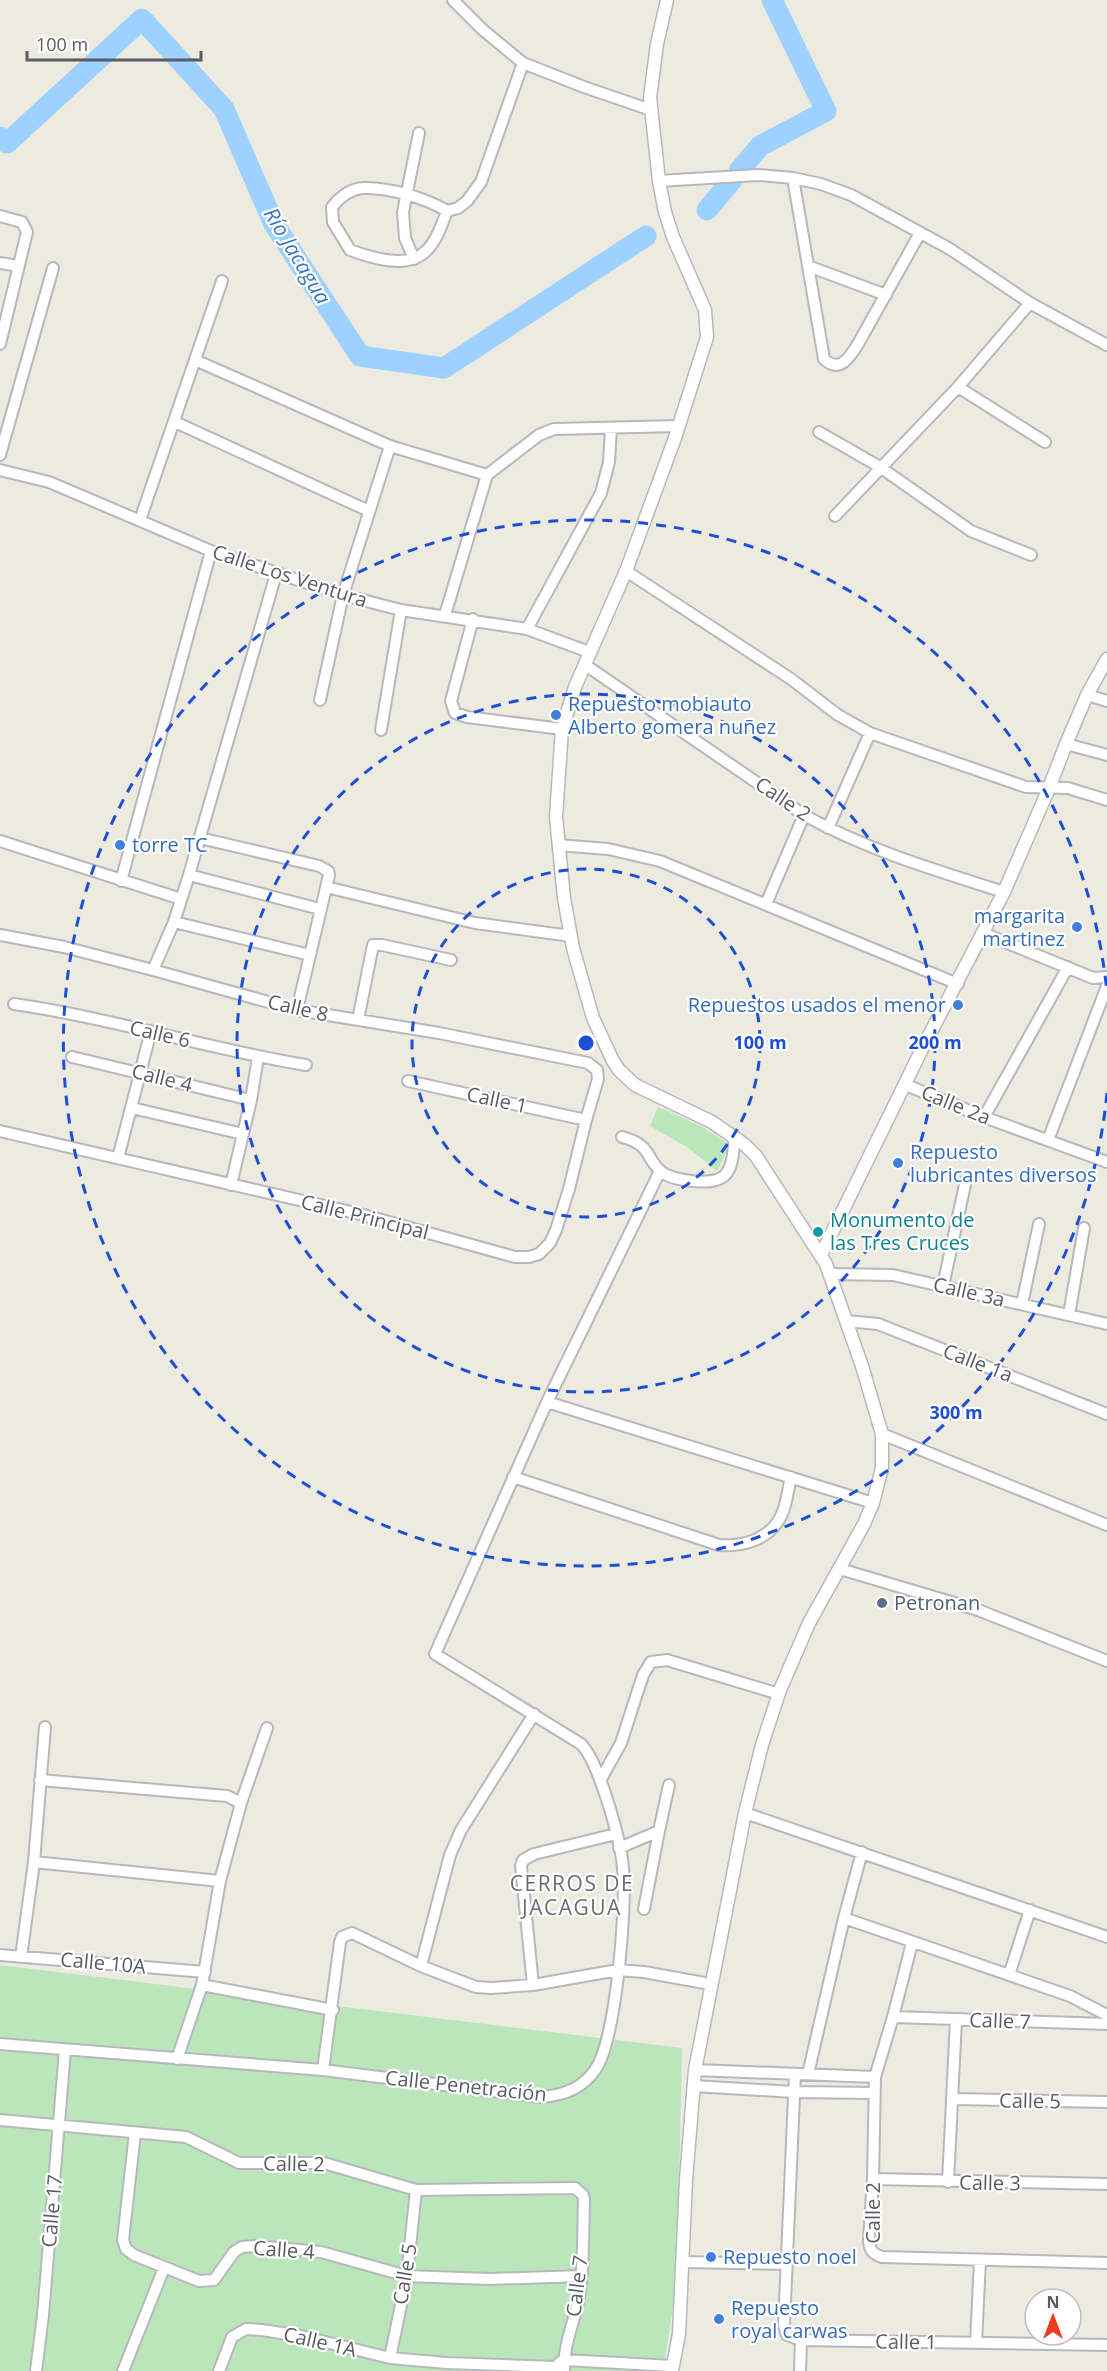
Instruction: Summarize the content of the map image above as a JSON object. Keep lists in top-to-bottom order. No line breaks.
{"streets":{"street":["Calle Los Ventura","Calle 2","Calle 8","Calle 6","Calle 4","Calle 1","Calle 2a","Calle Principal","Calle 3a","Calle 1a","Calle 10A","Calle 7","Calle Penetración","Calle 5","Calle 3","Calle 17","Calle 1A"]},"crossings":[["Calle Los Ventura","Calle 2"],["Calle 2","Calle 4"],["Calle 2","Calle 7"],["Calle 2","Calle 5"],["Calle 2","Calle 3"],["Calle 2","Calle 17"],["Calle 8","Calle Principal"],["Calle 4","Calle 7"],["Calle 4","Calle 5"],["Calle 1","Calle Principal"],["Calle 7","Calle 1A"],["Calle Penetración","Calle 17"],["Calle 5","Calle 1A"]],"districts":["CERROS DE JACAGUA"],"water":["Río Jacagua"],"places":["Repuesto mobiauto Alberto gomera nuñez","torre TC","margarita martinez","Repuestos usados el menor","Repuesto lubricantes diversos","Monumento de las Tres Cruces","Petronan","Repuesto noel","Repuesto royal carwas"],"scale_bar":"100 m","north":"top","rings":["100 m","200 m","300 m"]}
